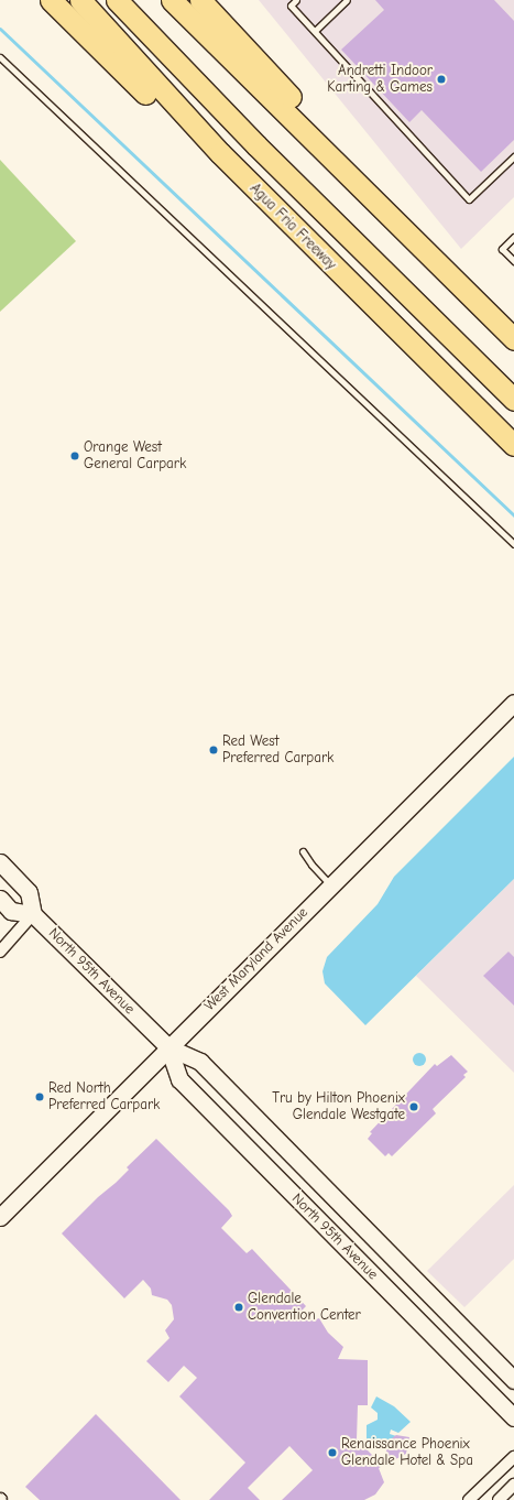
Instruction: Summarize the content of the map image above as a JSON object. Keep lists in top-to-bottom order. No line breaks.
{"streets":{"highway":["Agua Fria Freeway"],"street":["West Maryland Avenue","North 95th Avenue"]},"crossings":[["West Maryland Avenue","North 95th Avenue"]],"places":["Andretti Indoor Karting & Games","Orange West General Carpark","Red West Preferred Carpark","Red North Preferred Carpark","Tru by Hilton Phoenix Glendale Westgate","Glendale Convention Center","Renaissance Phoenix Glendale Hotel & Spa"]}
